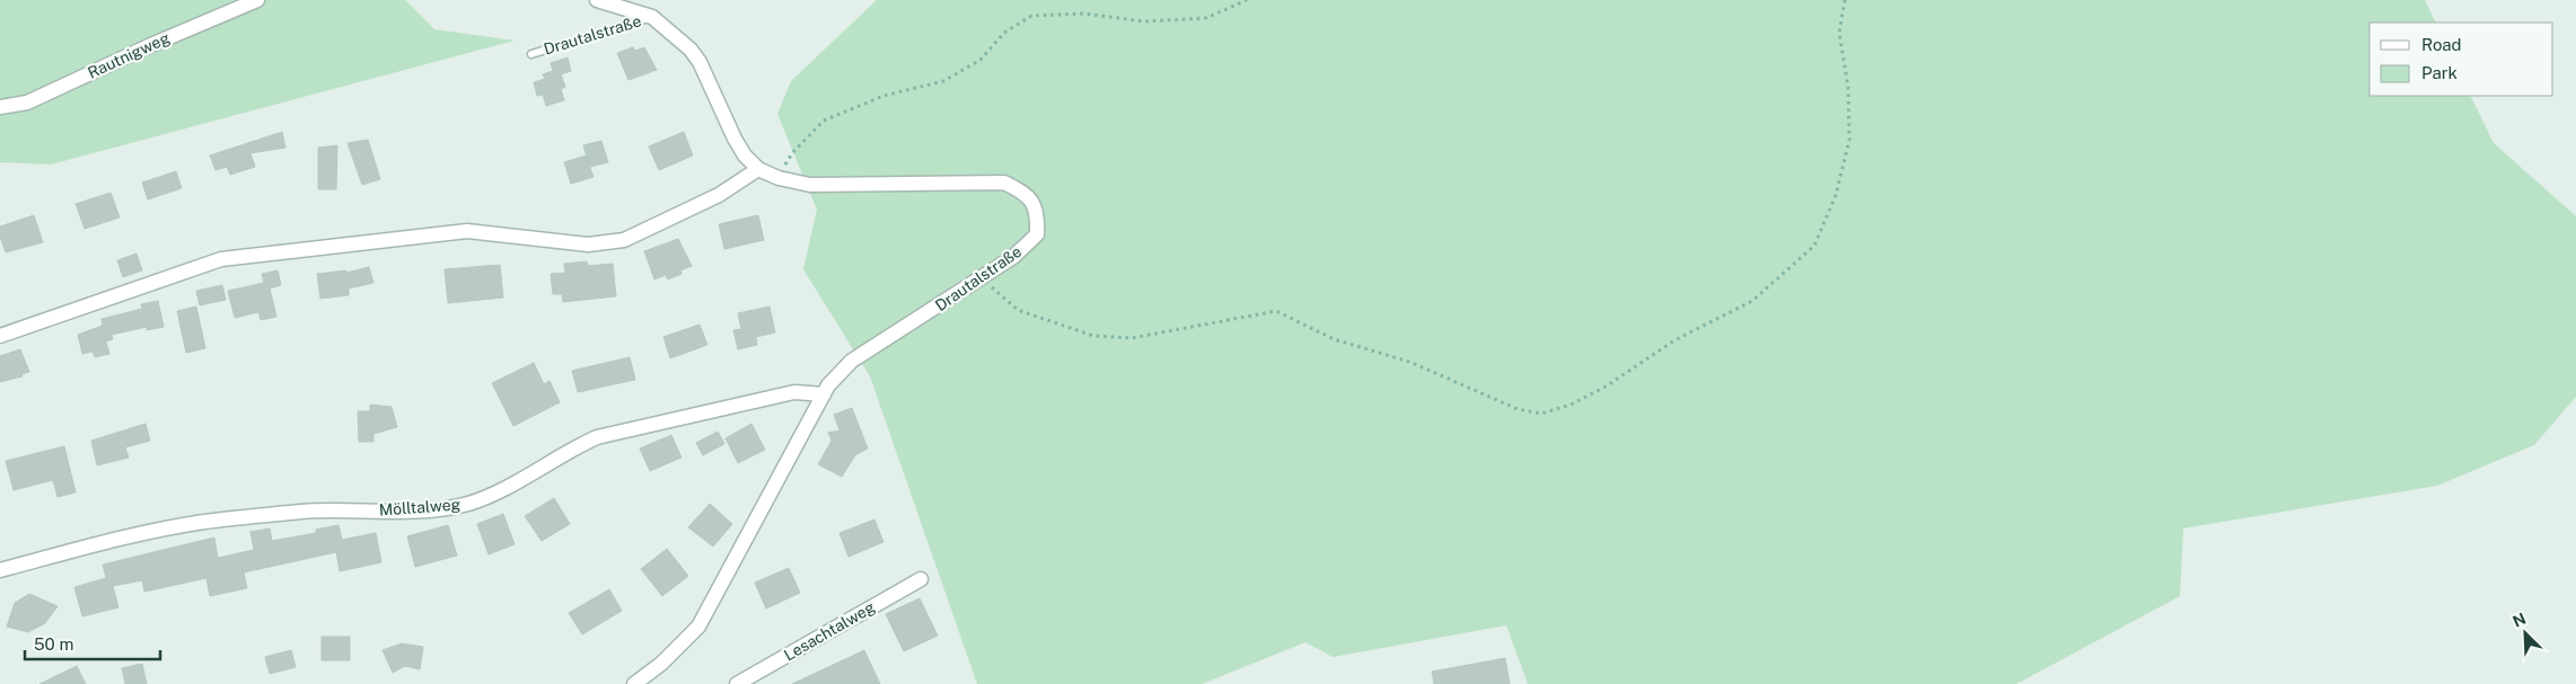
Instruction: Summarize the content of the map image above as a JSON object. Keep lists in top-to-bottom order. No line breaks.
{"streets":{"street":["Drautalstraße","Rautnigweg","Mölltalweg","Lesachtalweg"]},"crossings":[["Drautalstraße","Mölltalweg"]],"legend":["Road","Park"],"scale_bar":"50 m","north":"top left"}
